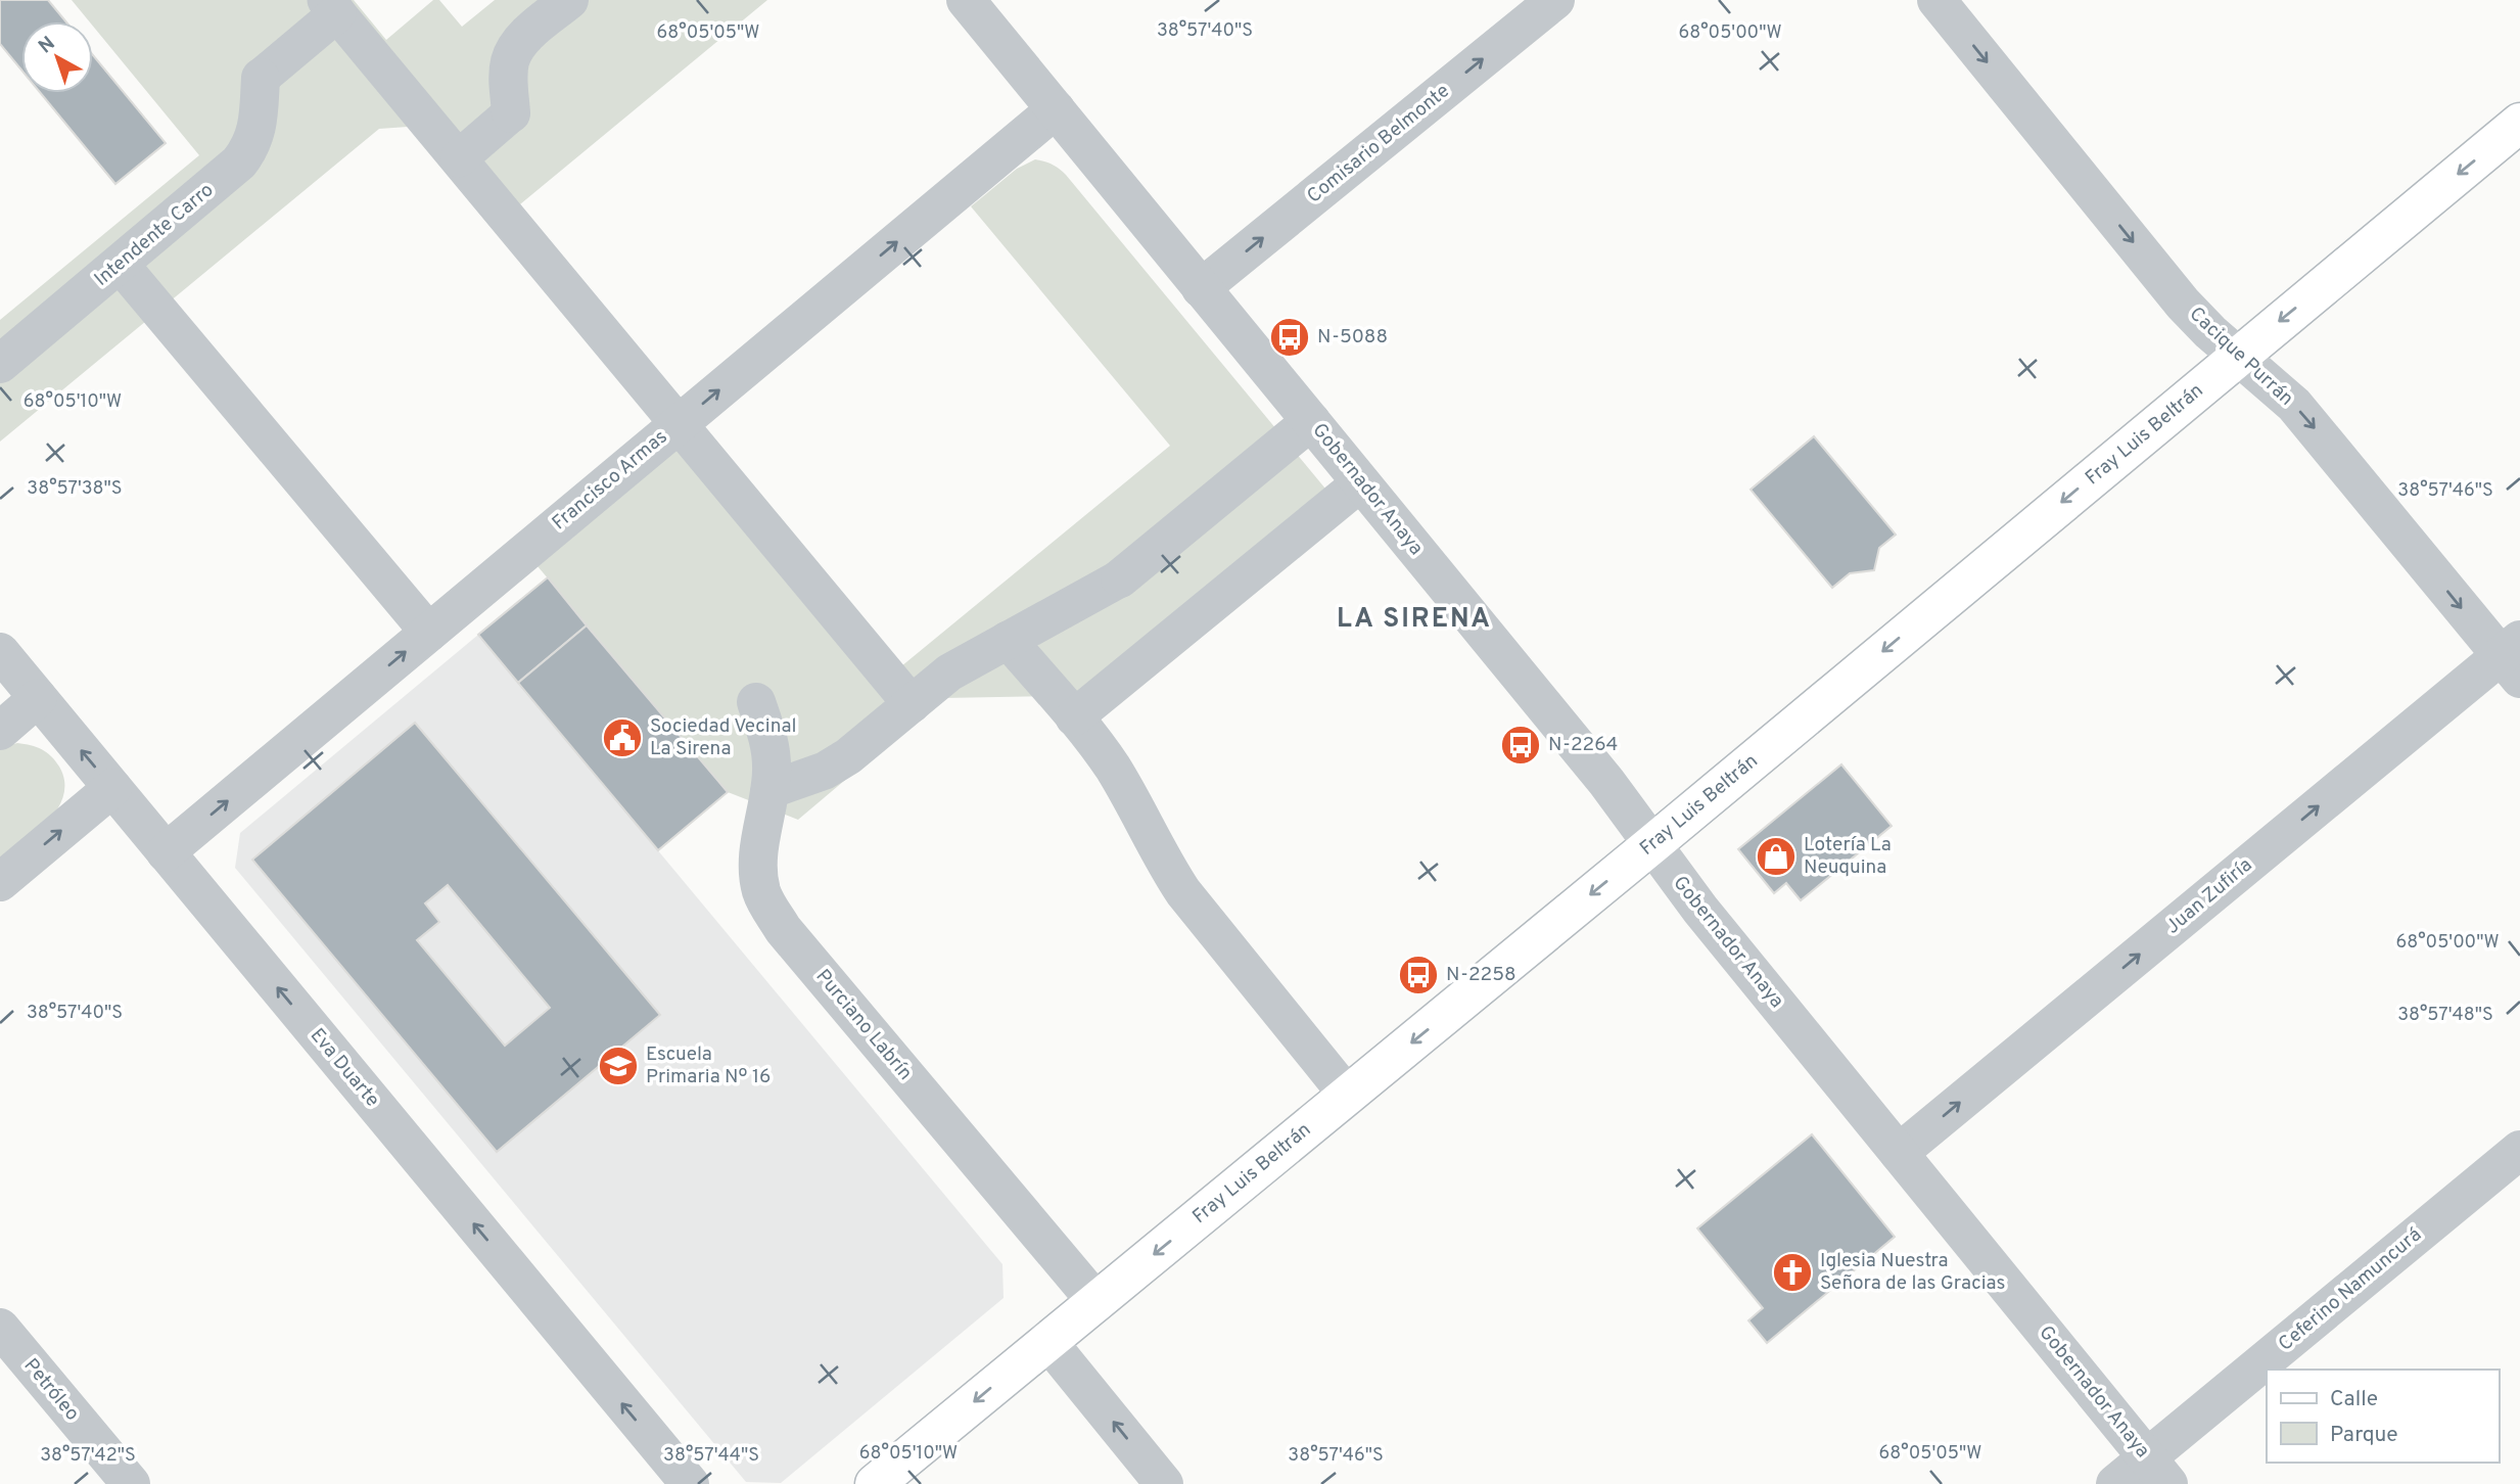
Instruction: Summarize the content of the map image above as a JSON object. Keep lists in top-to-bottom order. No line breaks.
{"streets":{"main road":["Fray Luis Beltrán"],"street":["Comisario Belmonte","Intendente Carro","Cacique Purrán","Francisco Armas","Gobernador Anaya","Juan Zufiría","Purciano Labrín","Eva Duarte","Ceferino Namuncurá","Petróleo"]},"crossings":[["Comisario Belmonte","Gobernador Anaya"],["Cacique Purrán","Fray Luis Beltrán"],["Cacique Purrán","Juan Zufiría"],["Fray Luis Beltrán","Gobernador Anaya"],["Fray Luis Beltrán","Purciano Labrín"],["Francisco Armas","Gobernador Anaya"],["Francisco Armas","Eva Duarte"],["Gobernador Anaya","Juan Zufiría"],["Gobernador Anaya","Ceferino Namuncurá"]],"one_way":["Comisario Belmonte","Cacique Purrán","Fray Luis Beltrán","Francisco Armas","Juan Zufiría","Eva Duarte"],"districts":["LA SIRENA"],"places":{"bus stop":["N-5088","N-2264","N-2258"],"public building":["Sociedad Vecinal La Sirena"],"shop":["Lotería La Neuquina"],"school or university":["Escuela Primaria Nº 16"],"church":["Iglesia Nuestra Señora de las Gracias"]},"legend":["Calle","Parque"],"north":"top left","coordinates":["38°57'40\"S","68°05'05\"W","68°05'00\"W","68°05'10\"W","38°57'38\"S","38°57'46\"S","38°57'48\"S","38°57'42\"S","38°57'44\"S"]}
